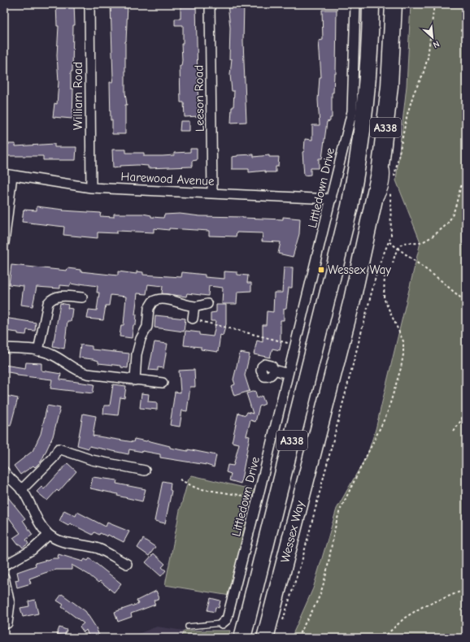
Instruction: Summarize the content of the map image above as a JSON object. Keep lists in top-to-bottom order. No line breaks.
{"streets":{"highway":["A338","Wessex Way"],"street":["William Road","Leeson Road","Harewood Avenue","Littledown Drive"]},"crossings":[["William Road","Harewood Avenue"],["Leeson Road","Harewood Avenue"],["Harewood Avenue","Littledown Drive"]],"places":{"transit":["Wessex Way"]},"north":"bottom right"}
